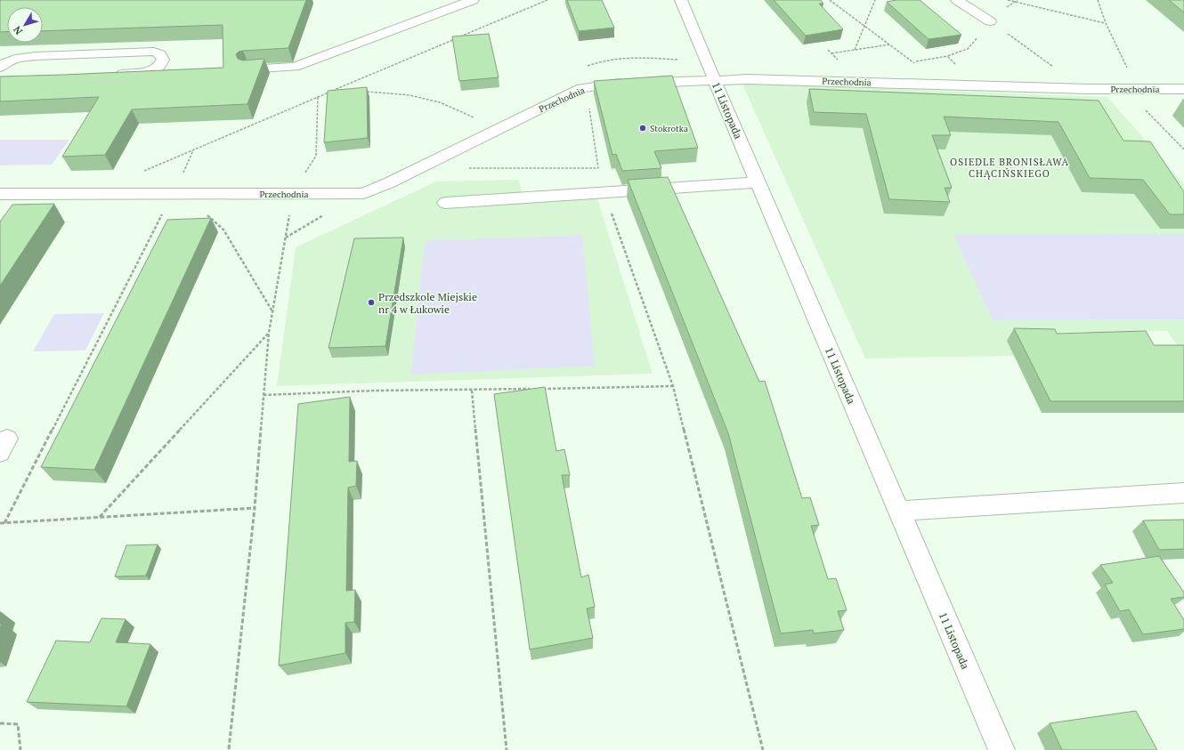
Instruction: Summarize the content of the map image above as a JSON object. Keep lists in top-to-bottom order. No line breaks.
{"streets":{"street":["Przechodnia","11 Listopada"]},"crossings":[["Przechodnia","11 Listopada"]],"districts":["OSIEDLE BRONISŁAWA CHĄCIŃSKIEGO"],"places":["Stokrotka","Przedszkole Miejskie nr 4 w Łukowie"],"north":"bottom left"}
